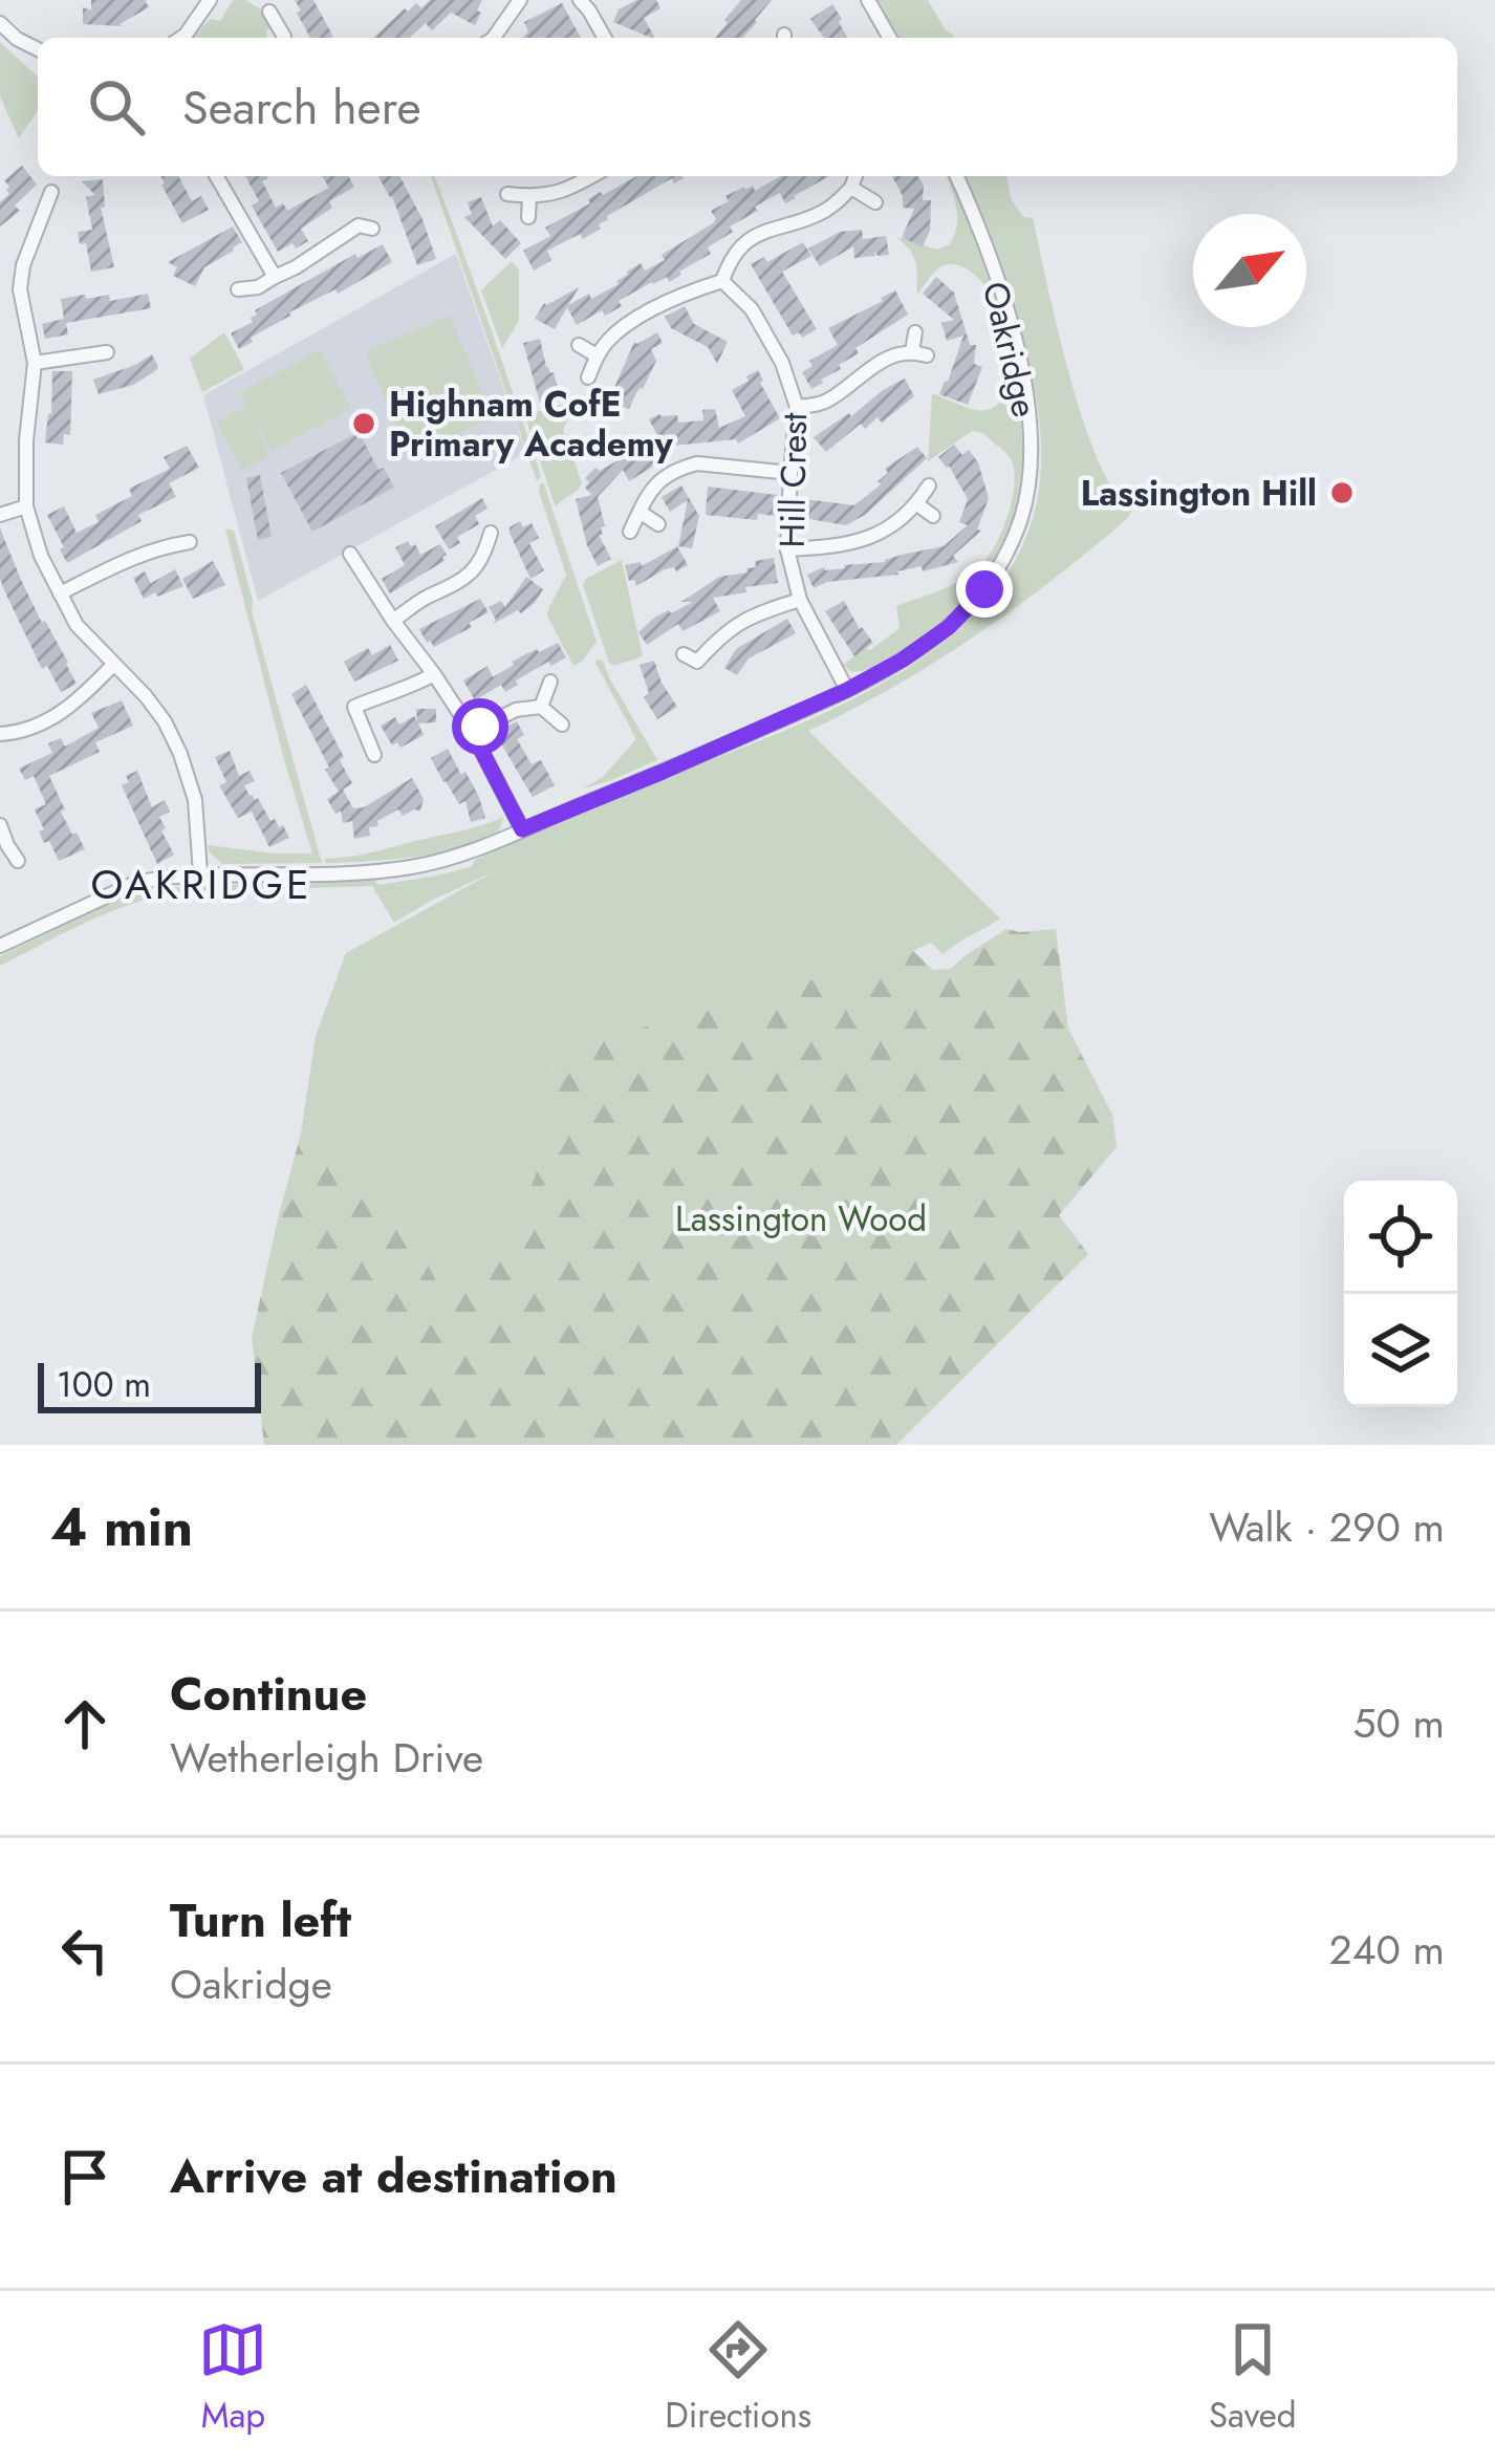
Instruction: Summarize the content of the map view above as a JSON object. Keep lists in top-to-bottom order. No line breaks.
{"streets":{"street":["Oakridge","Hill Crest"]},"crossings":[["Oakridge","Hill Crest"]],"districts":["OAKRIDGE"],"parks":["Lassington Wood"],"places":["Highnam CofE Primary Academy","Lassington Hill"],"scale_bar":"100 m","north":"top right","page":{"search":"Search here","scale":"100 m","heading":["4 min","Walk · 290 m"],"list":[["Continue","Wetherleigh Drive","50 m"],["Turn left","Oakridge","240 m"],"Arrive at destination"],"nav":["Map","Directions","Saved"]}}
